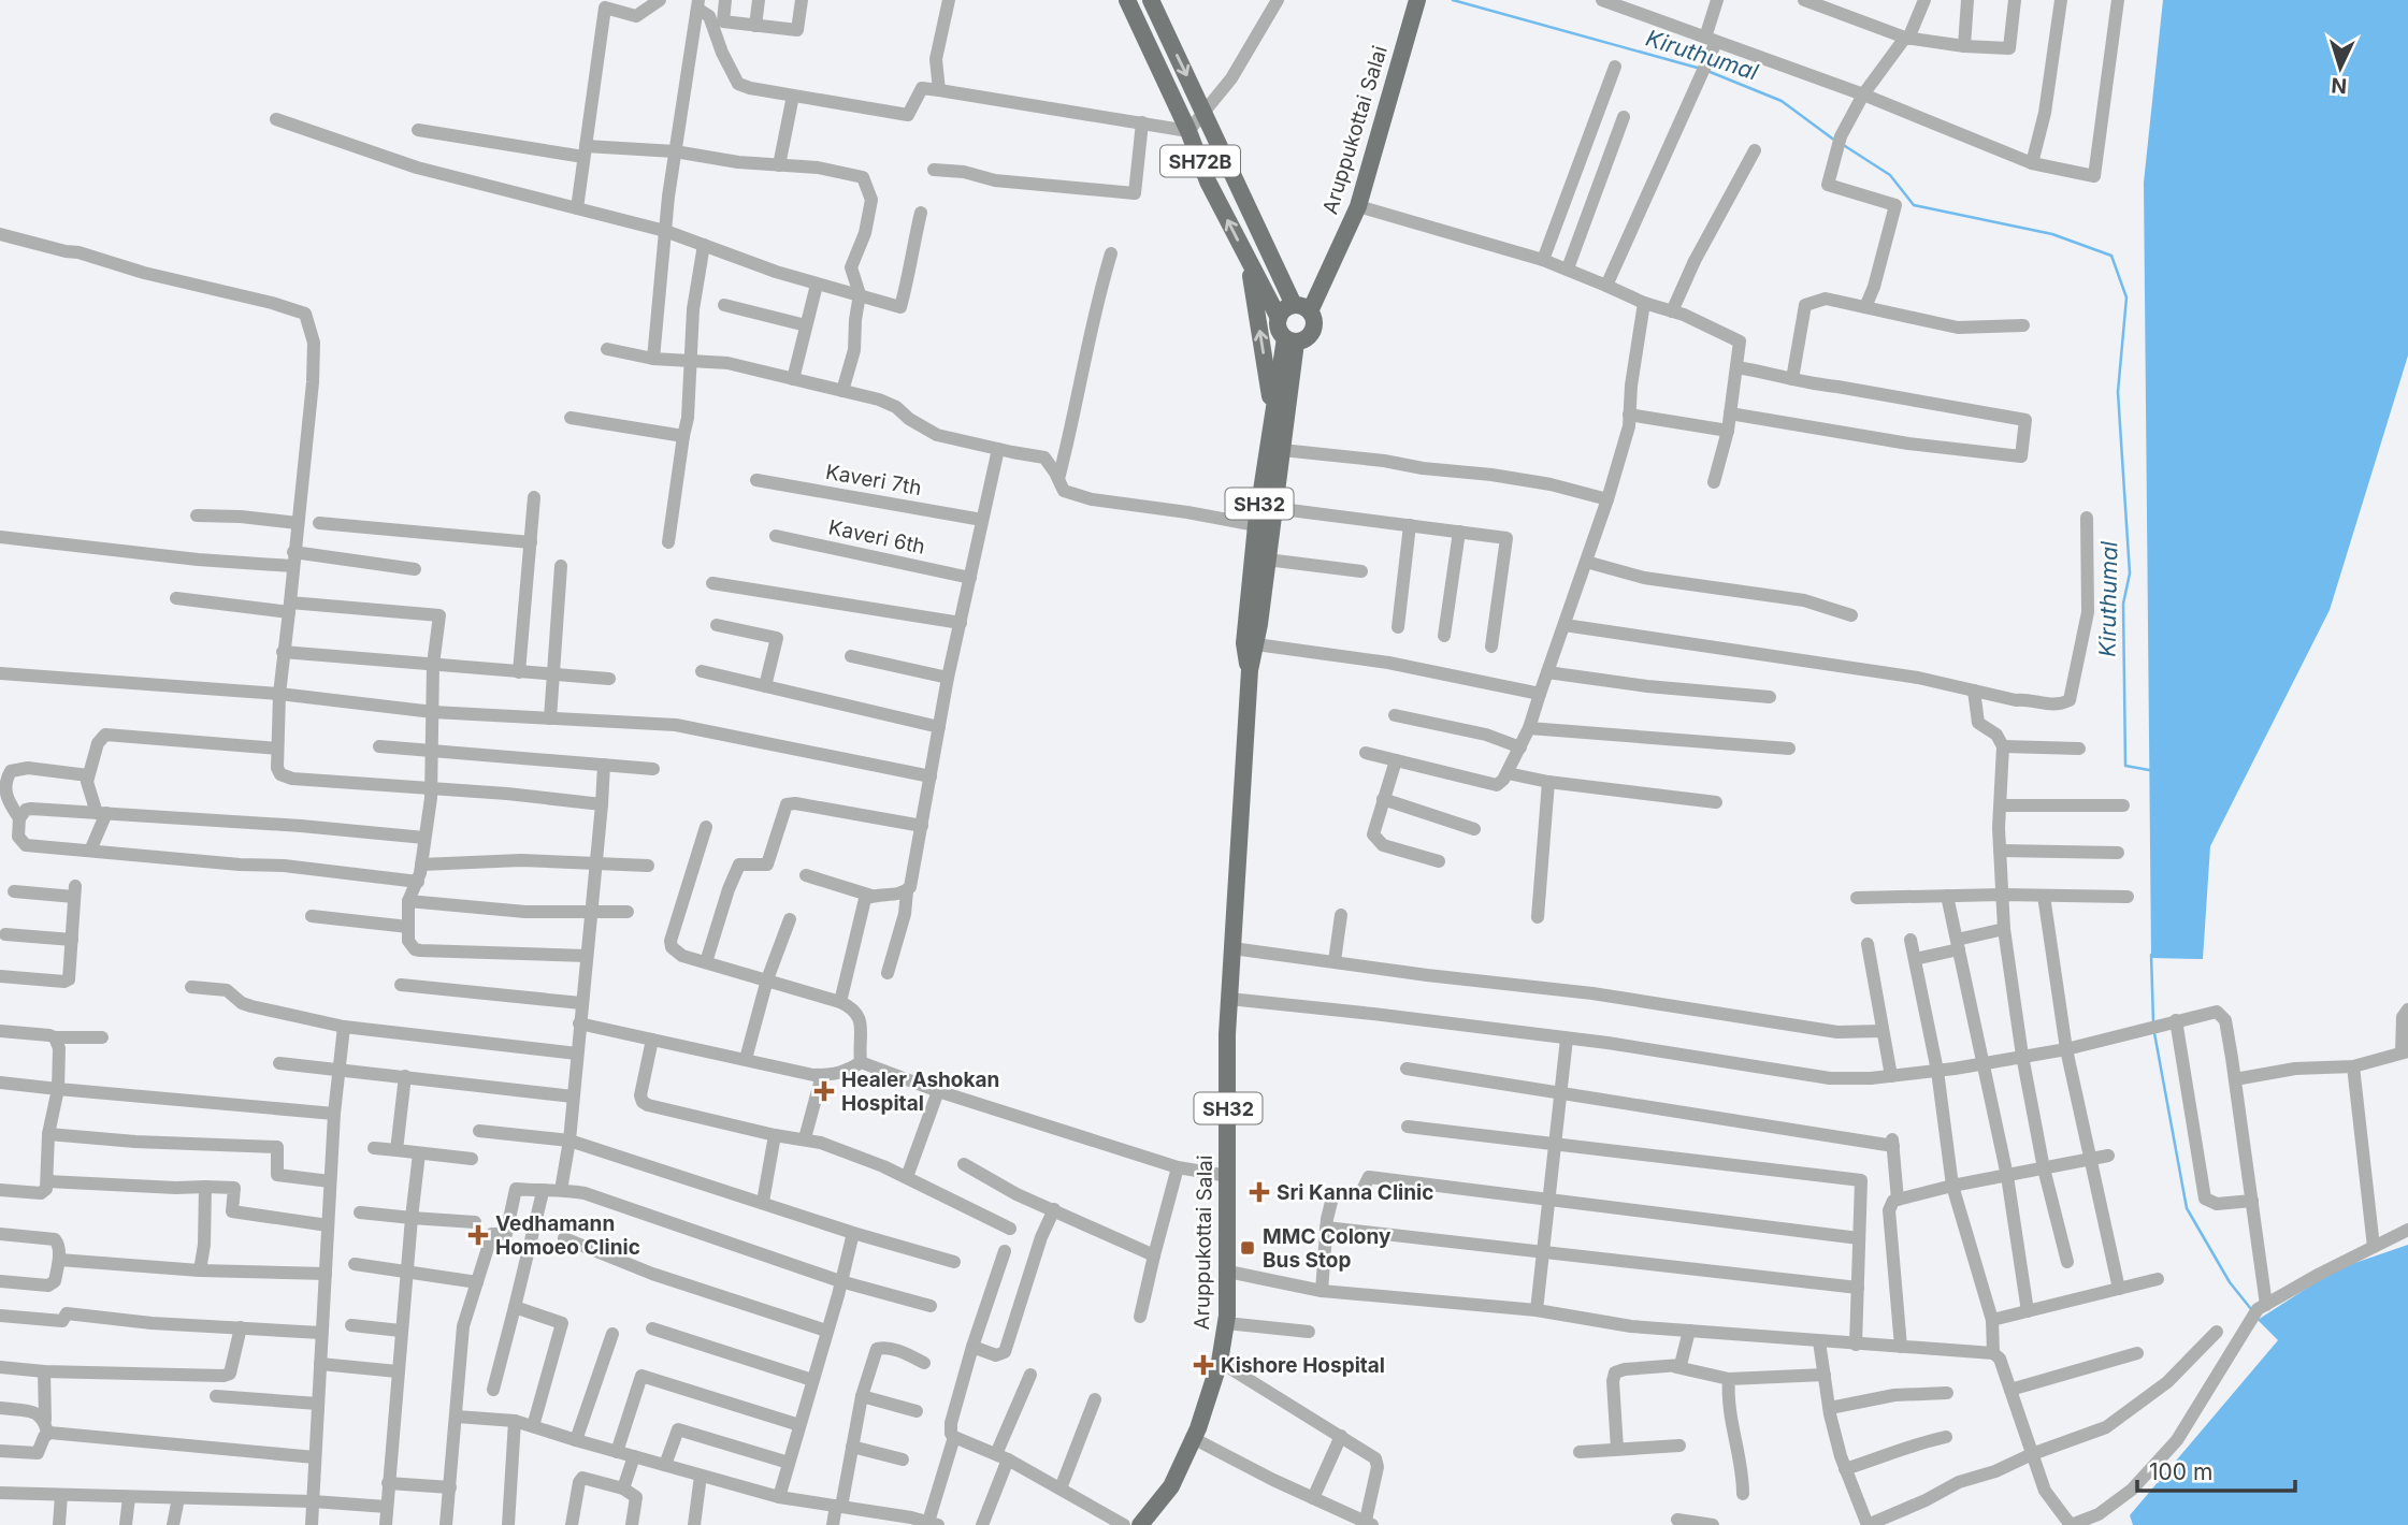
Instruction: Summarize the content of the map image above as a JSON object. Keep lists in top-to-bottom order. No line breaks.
{"streets":{"main road":["Aruppukottai Salai","SH72B","SH32"],"street":["Kaveri 7th","Kaveri 6th"]},"crossings":[["Aruppukottai Salai","SH72B"],["Aruppukottai Salai","SH32"],["SH72B","SH32"]],"water":["Kiruthumal"],"places":{"health":["Healer Ashokan Hospital","Sri Kanna Clinic","Vedhamann Homoeo Clinic","Kishore Hospital"],"transit":["MMC Colony Bus Stop"]},"scale_bar":"100 m","north":"bottom"}
